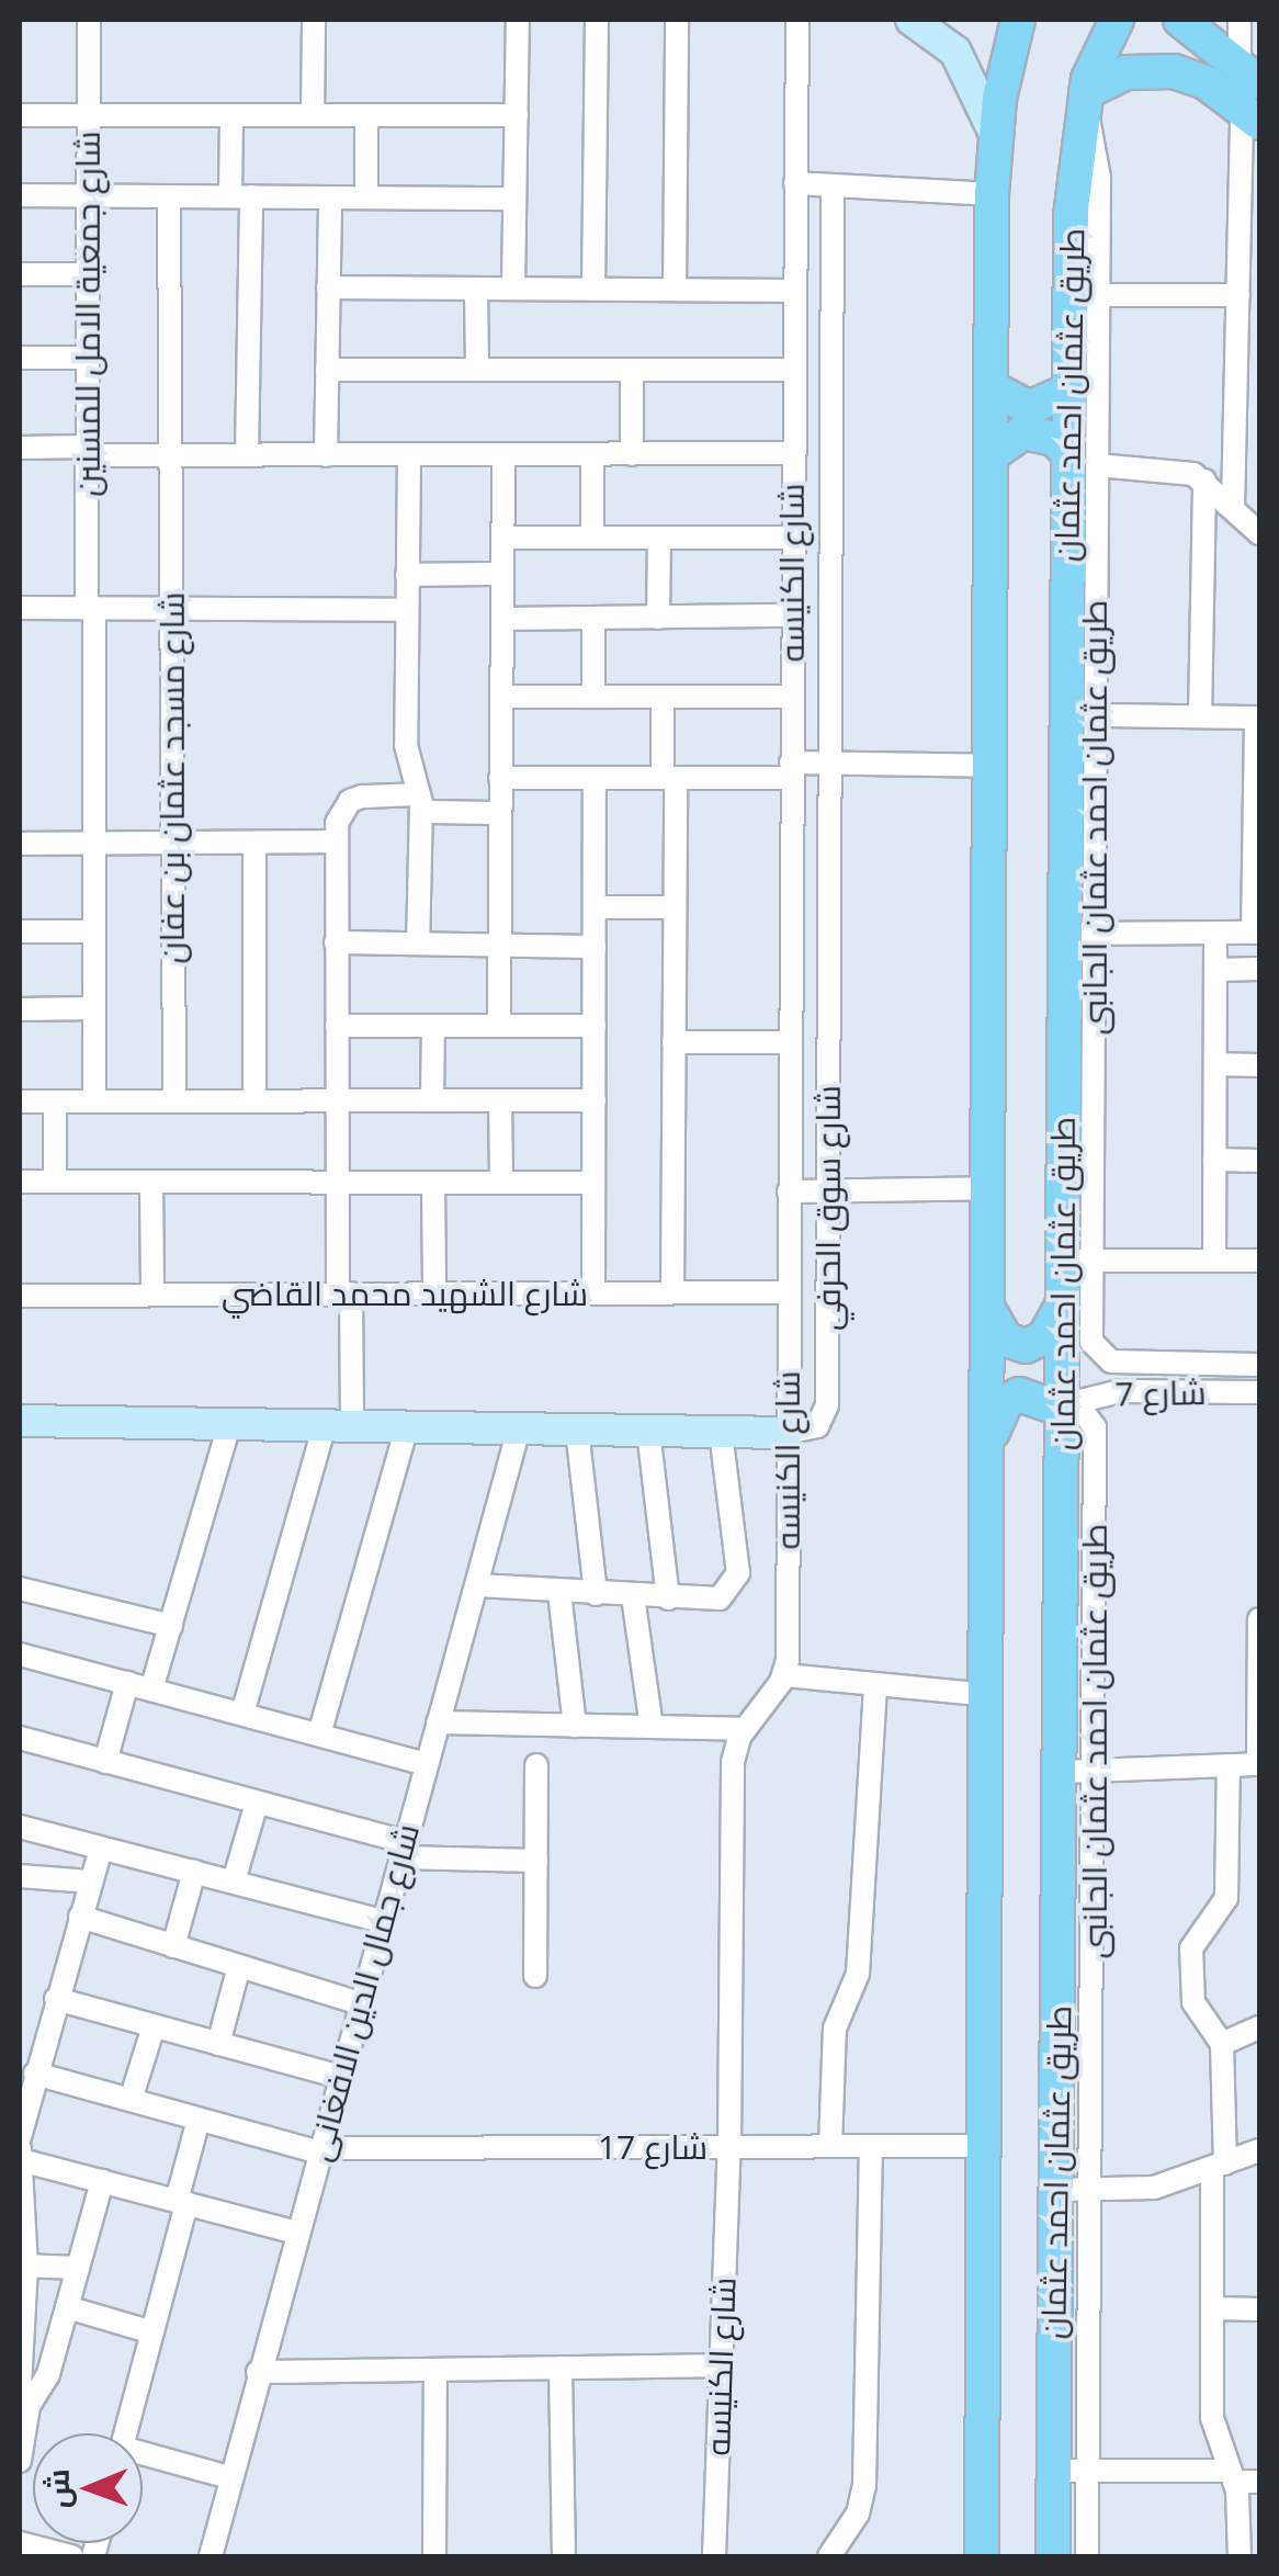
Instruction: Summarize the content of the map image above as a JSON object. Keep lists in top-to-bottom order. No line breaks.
{"streets":{"main road":["طريق عثمان احمد عثمان"],"street":["شارع جمعية الامل للمسنين","شارع الكنيسه","شارع مسجد عثمان بن عفان","طريق عثمان احمد عثمان الجانبى","شارع سوق الحرفي","شارع الشهيد محمد القاضي","شارع 7","شارع جمال الدين الافغانى","شارع 17"]},"crossings":[["طريق عثمان احمد عثمان","طريق عثمان احمد عثمان الجانبى"],["طريق عثمان احمد عثمان","شارع 7"],["شارع الكنيسه","شارع سوق الحرفي"],["شارع الكنيسه","شارع الشهيد محمد القاضي"],["شارع الكنيسه","شارع 17"],["طريق عثمان احمد عثمان الجانبى","شارع 7"],["شارع جمال الدين الافغانى","شارع 17"]],"north":"left"}
